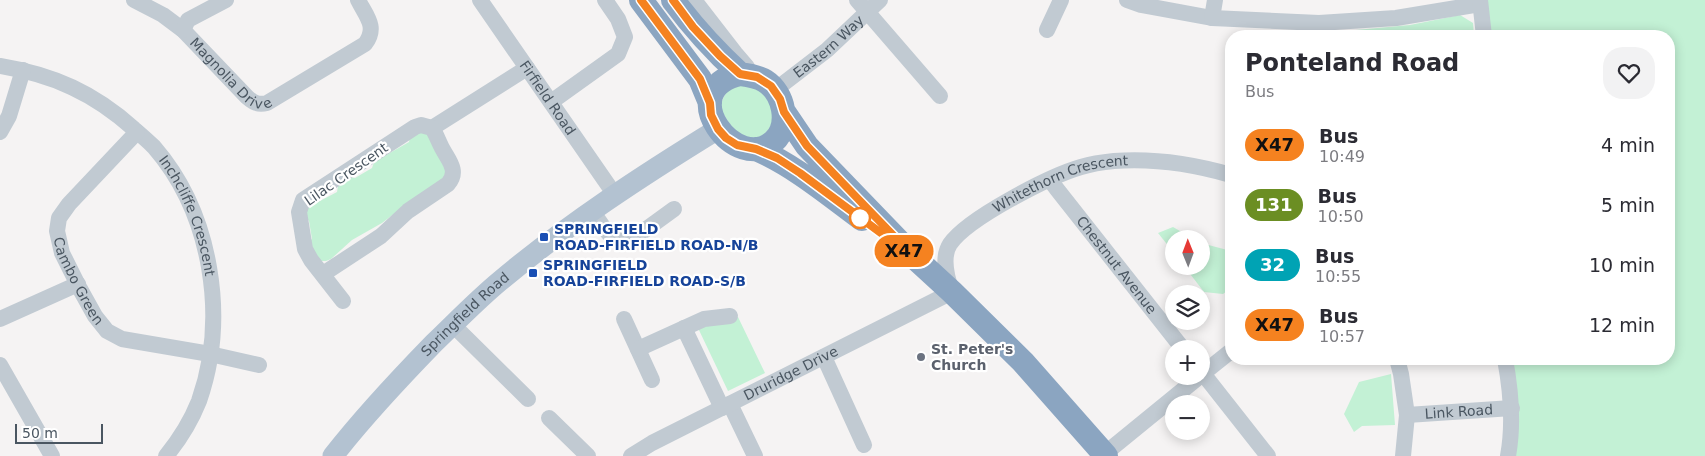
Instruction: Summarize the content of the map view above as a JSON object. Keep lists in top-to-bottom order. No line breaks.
{"streets":{"main road":["Springfield Road"],"street":["Eastern Way","Magnolia Drive","Firfield Road","Lilac Crescent","Whitethorn Crescent","Inchcliffe Crescent","Chestnut Avenue","Cambo Green","Druridge Drive","Link Road"]},"crossings":[["Eastern Way","Springfield Road"],["Firfield Road","Lilac Crescent"],["Firfield Road","Springfield Road"],["Whitethorn Crescent","Chestnut Avenue"],["Whitethorn Crescent","Druridge Drive"],["Inchcliffe Crescent","Cambo Green"]],"places":{"transit":["SPRINGFIELD ROAD-FIRFIELD ROAD-N/B","SPRINGFIELD ROAD-FIRFIELD ROAD-S/B"],"other":["St. Peter's Church"]},"lines":["bus line X47"],"scale_bar":"50 m","north":"top","page":{"on_map":"X47","heading":["Ponteland Road","Bus"],"list":[{"mark":"X47","name":"Bus","note":"10:49","value":"4 min"},{"mark":"131","name":"Bus","note":"10:50","value":"5 min"},{"mark":"32","name":"Bus","note":"10:55","value":"10 min"},{"mark":"X47","name":"Bus","note":"10:57","value":"12 min"}],"map_buttons":["+","−"],"scale":"50 m"}}
